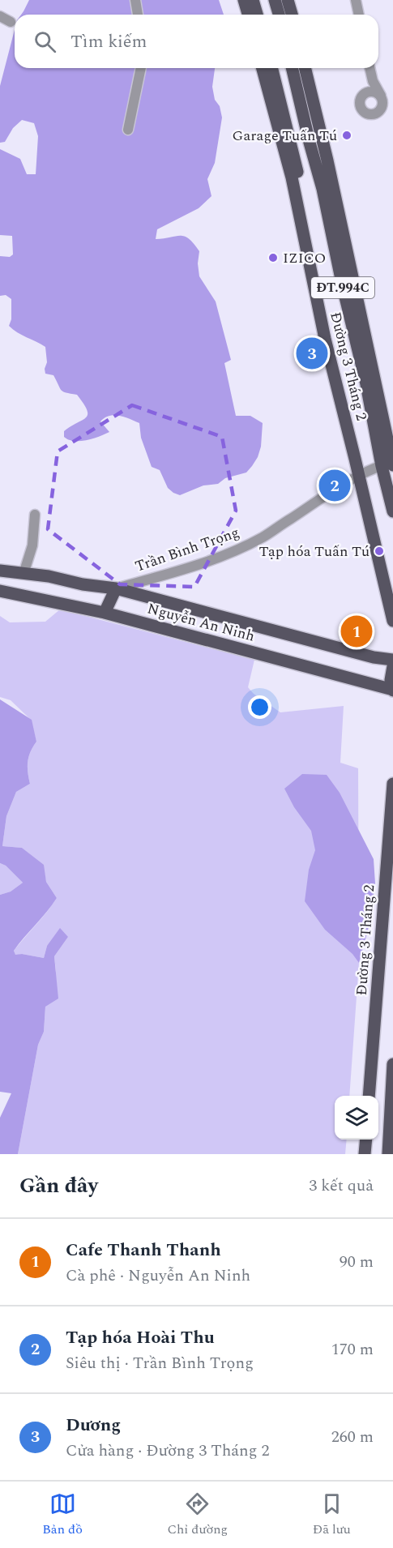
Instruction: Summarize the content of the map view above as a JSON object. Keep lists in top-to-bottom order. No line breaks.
{"streets":{"main road":["ĐT.994C","Đường 3 Tháng 2","Nguyễn An Ninh"],"street":["Trần Bình Trọng"]},"crossings":[["Đường 3 Tháng 2","Trần Bình Trọng"],["Trần Bình Trọng","Nguyễn An Ninh"]],"places":["Garage Tuấn Tú","IZICO","Tạp hóa Tuấn Tú"],"page":{"search":"Tìm kiếm","pins":["3","2","1"],"heading":["Gần đây","3 kết quả"],"list":[{"mark":"1","name":"Cafe Thanh Thanh","note":"Cà phê · Nguyễn An Ninh","value":"90 m"},{"mark":"2","name":"Tạp hóa Hoài Thu","note":"Siêu thị · Trần Bình Trọng","value":"170 m"},{"mark":"3","name":"Dương","note":"Cửa hàng · Đường 3 Tháng 2","value":"260 m"}],"nav":["Bản đồ","Chỉ đường","Đã lưu"]}}
